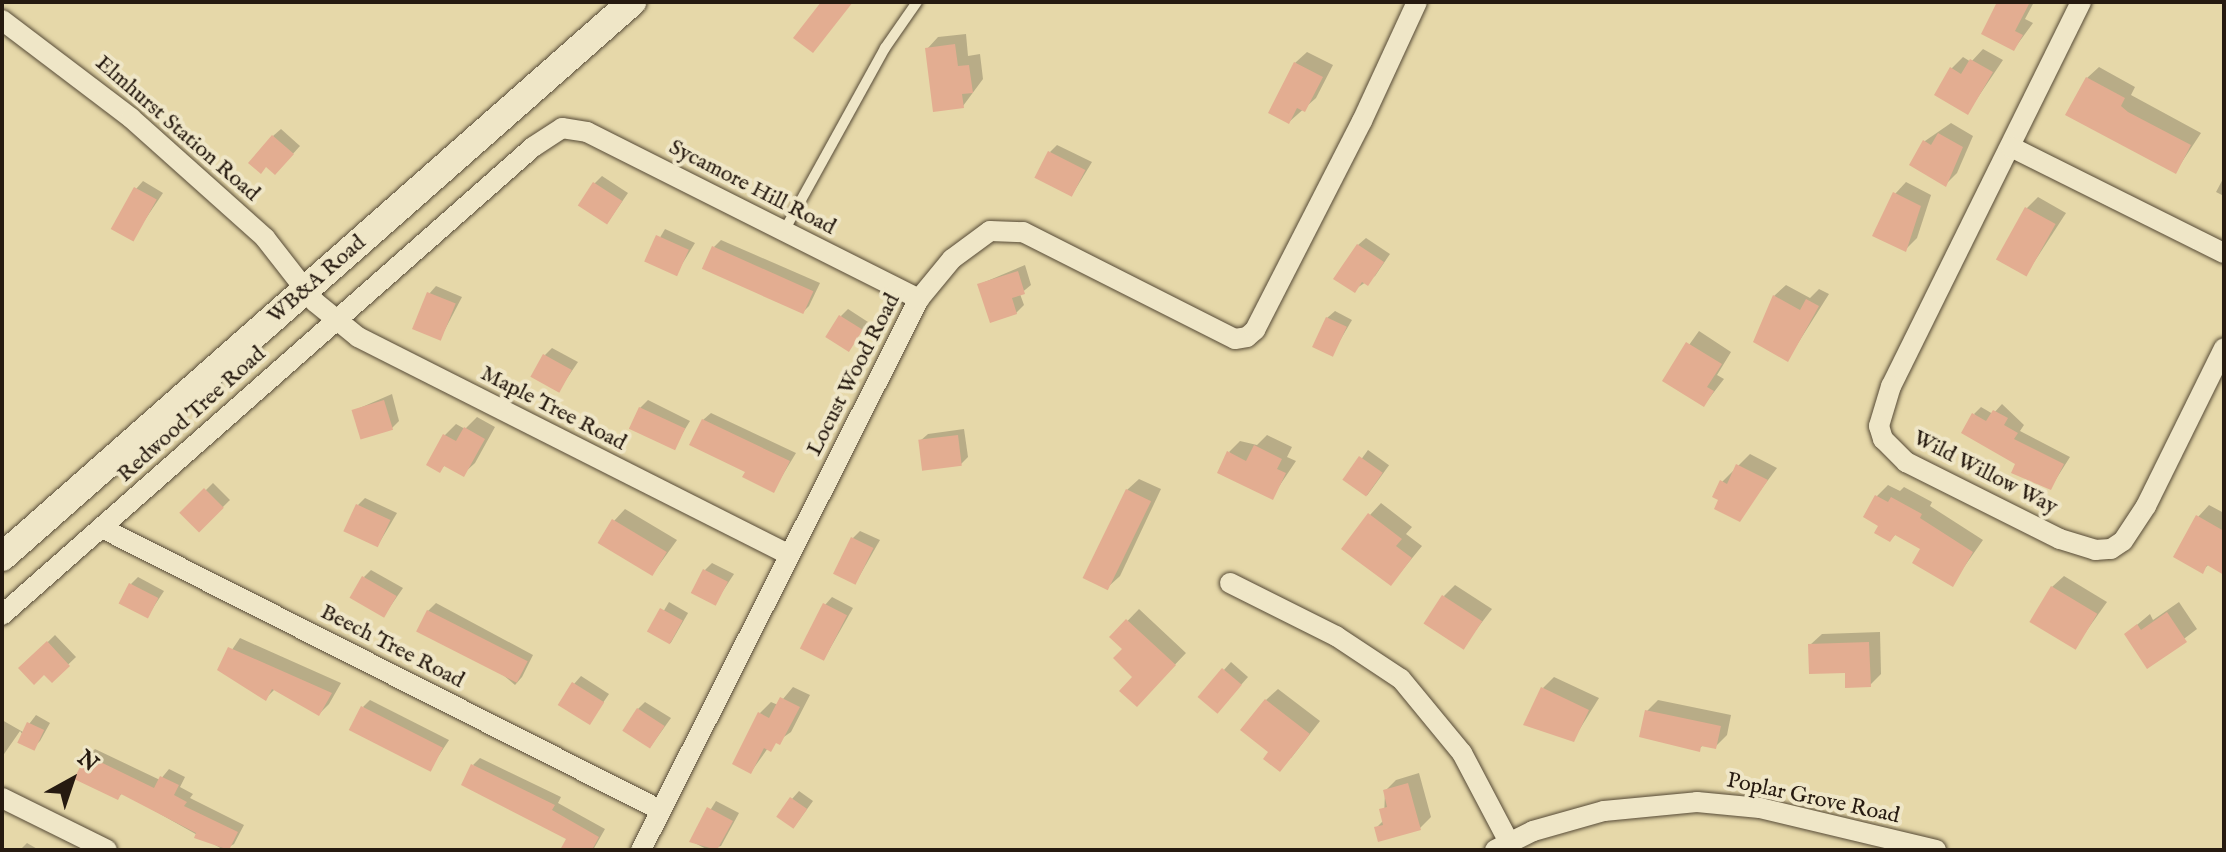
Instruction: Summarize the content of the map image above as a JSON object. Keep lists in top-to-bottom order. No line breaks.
{"streets":{"street":["Elmhurst Station Road","Sycamore Hill Road","WB&A Road","Locust Wood Road","Maple Tree Road","Redwood Tree Road","Wild Willow Way","Beech Tree Road","Poplar Grove Road"]},"crossings":[["Elmhurst Station Road","WB&A Road"],["Elmhurst Station Road","Maple Tree Road"],["Sycamore Hill Road","Locust Wood Road"],["Sycamore Hill Road","Redwood Tree Road"],["WB&A Road","Maple Tree Road"],["Locust Wood Road","Maple Tree Road"],["Locust Wood Road","Beech Tree Road"],["Maple Tree Road","Redwood Tree Road"],["Redwood Tree Road","Beech Tree Road"]],"north":"top right"}
